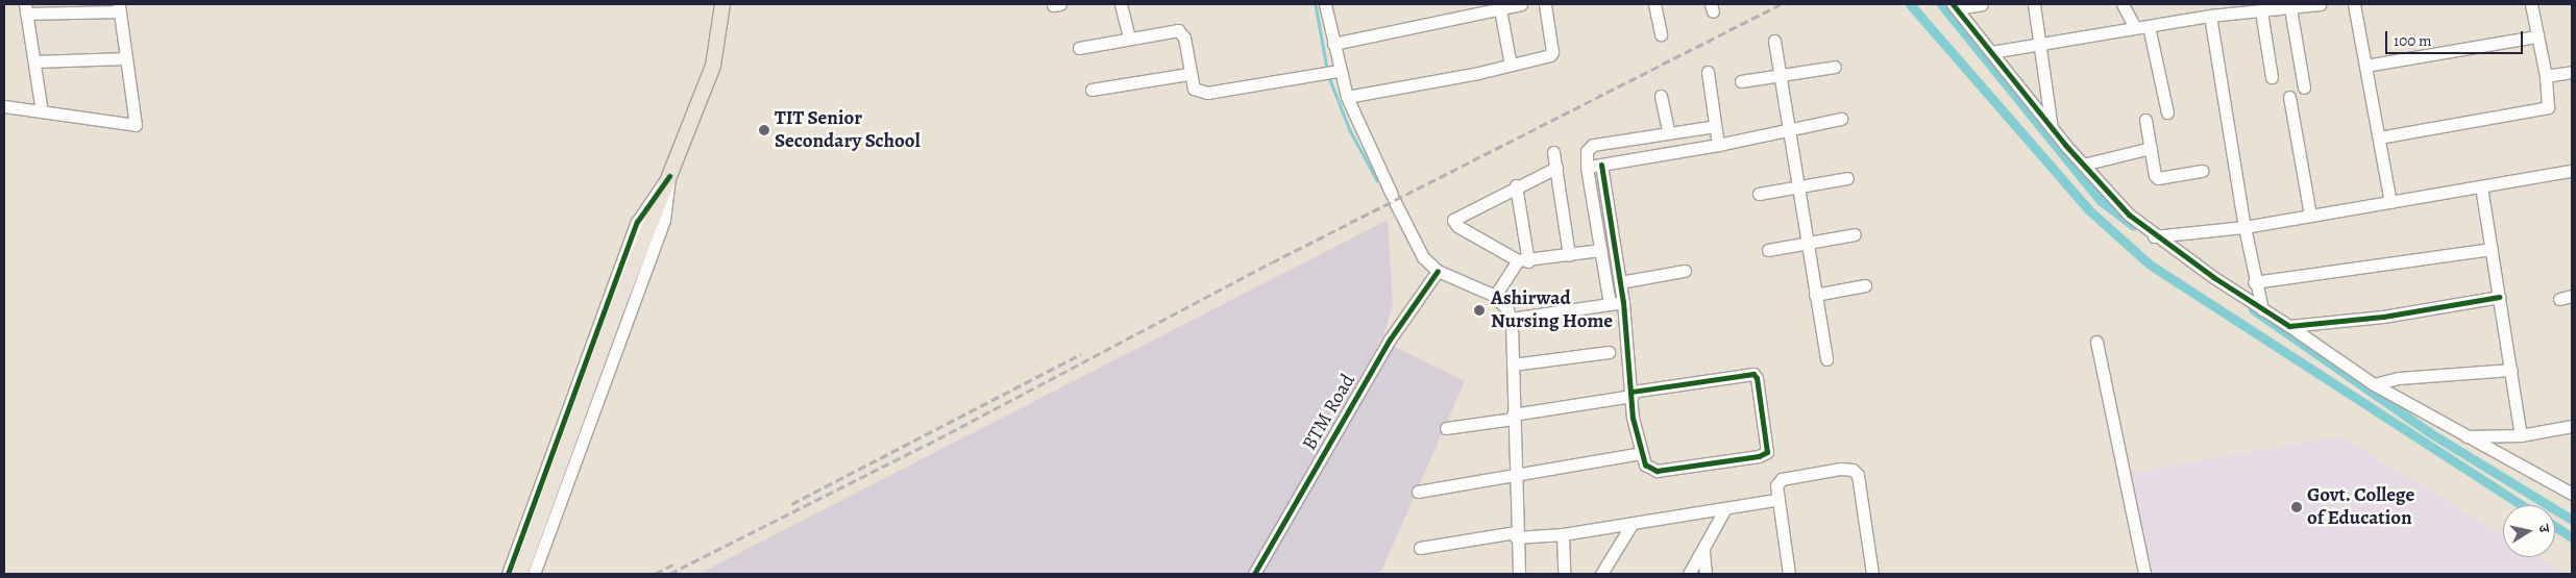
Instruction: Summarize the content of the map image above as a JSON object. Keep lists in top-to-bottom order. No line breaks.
{"streets":{"street":["BTM Road"]},"places":["TIT Senior Secondary School","Ashirwad Nursing Home","Govt. College of Education"],"scale_bar":"100 m","north":"right"}
